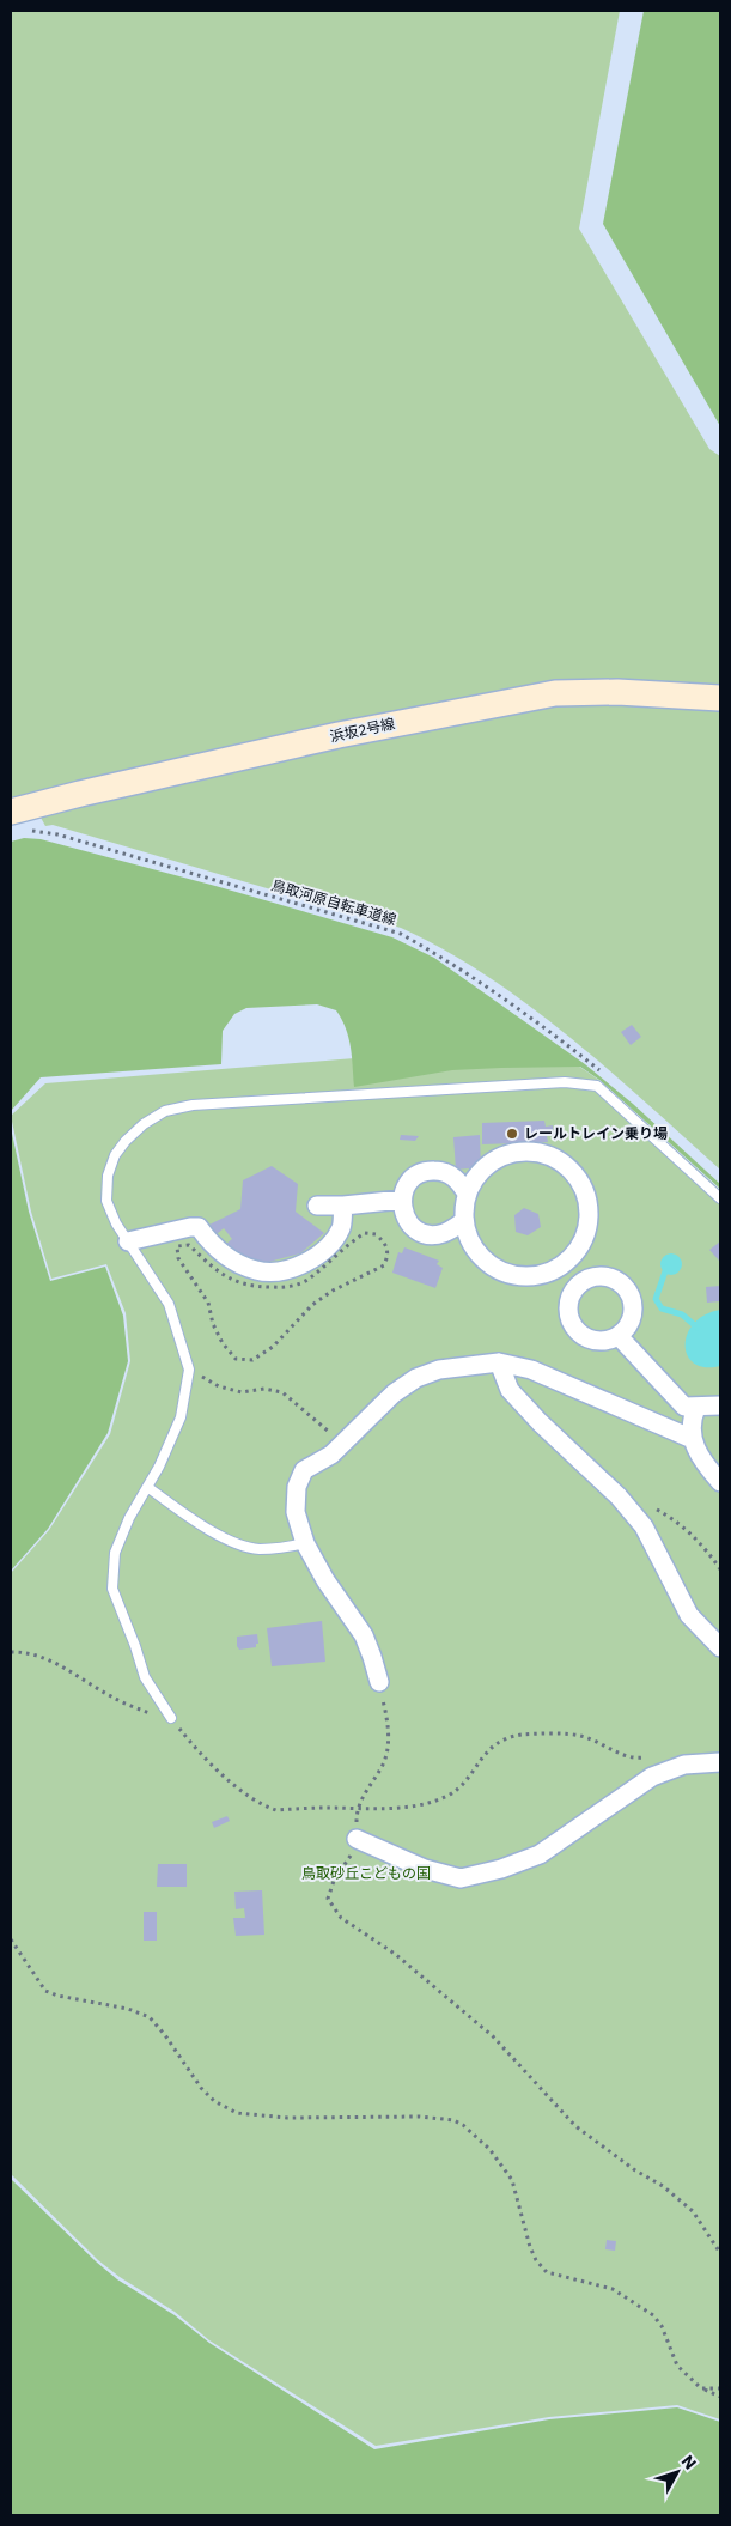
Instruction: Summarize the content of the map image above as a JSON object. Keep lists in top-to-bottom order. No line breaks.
{"streets":{"street":["浜坂2号線"],"path":["鳥取河原自転車道線"]},"crossings":[["浜坂2号線","鳥取河原自転車道線"]],"parks":["鳥取砂丘こどもの国"],"places":["レールトレイン乗り場"],"north":"top right"}
